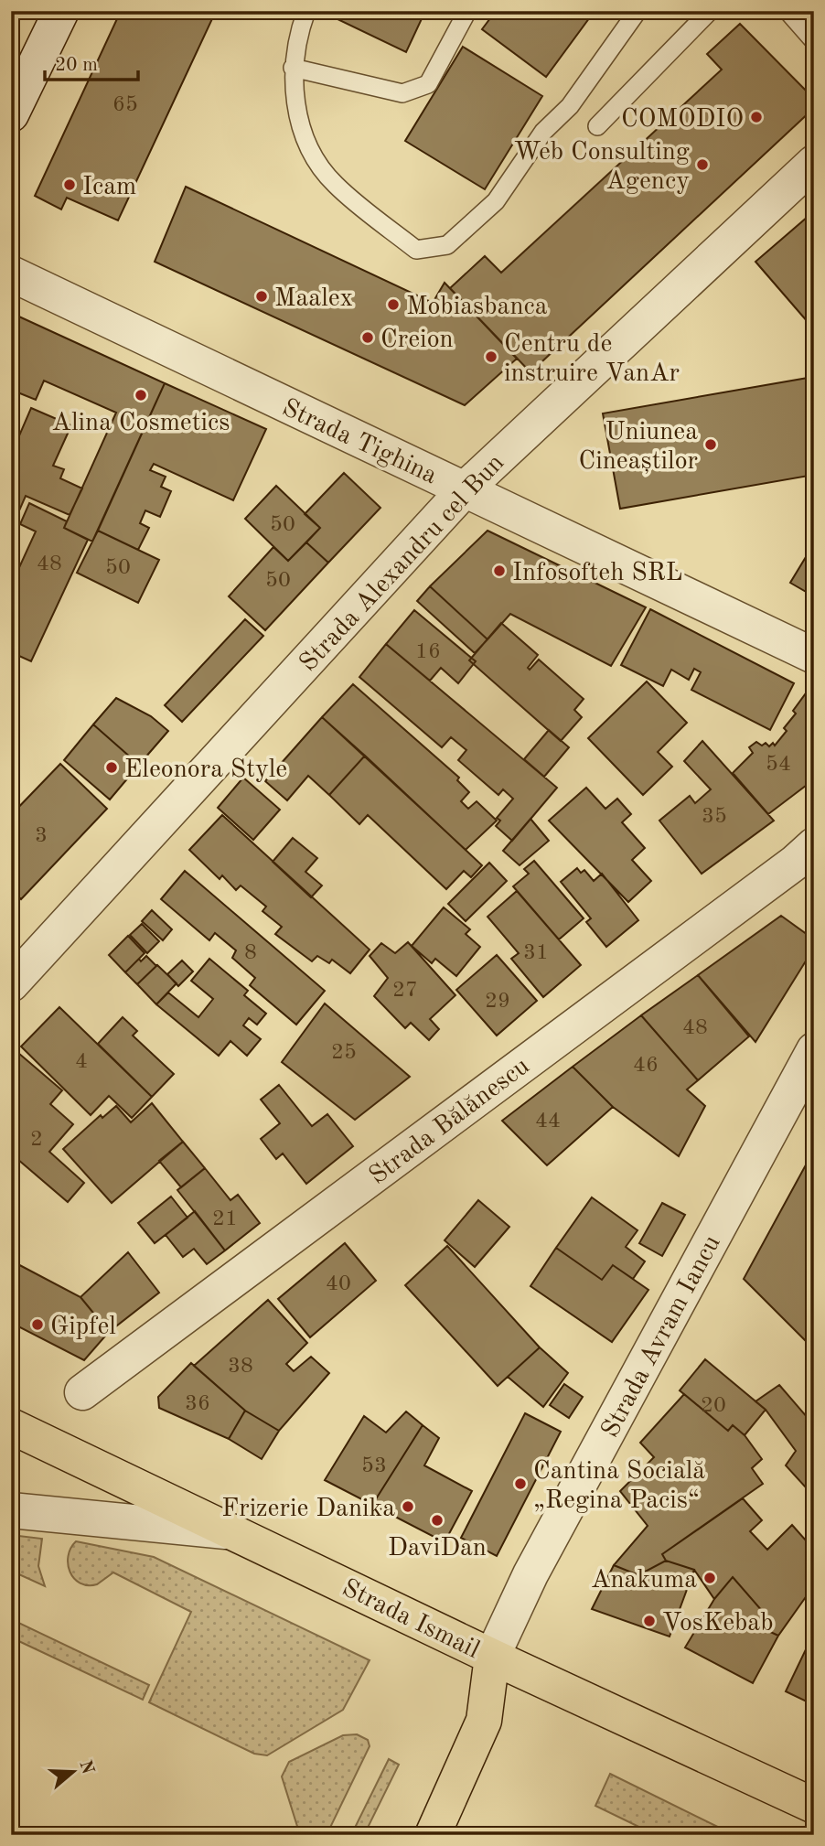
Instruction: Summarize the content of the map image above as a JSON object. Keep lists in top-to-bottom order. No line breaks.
{"streets":{"main road":["Strada Ismail"],"street":["Strada Tighina","Strada Alexandru cel Bun","Strada Bălănescu","Strada Avram Iancu"]},"crossings":[["Strada Tighina","Strada Alexandru cel Bun"],["Strada Avram Iancu","Strada Ismail"]],"places":["COMODIO","Web Consulting Agency","Icam","Maalex","Mobiasbanca","Creion","Centru de instruire VanAr","Alina Cosmetics","Uniunea Cineaștilor","Infosofteh SRL","Eleonora Style","Gipfel","Cantina Socială „Regina Pacis“","Frizerie Danika","DaviDan","Anakuma","VosKebab"],"house_numbers":["65","50","48","50","50","16","54","35","3","8","31","27","29","48","25","4","46","44","2","21","40","38","36","20","53"],"scale_bar":"20 m","north":"right"}
